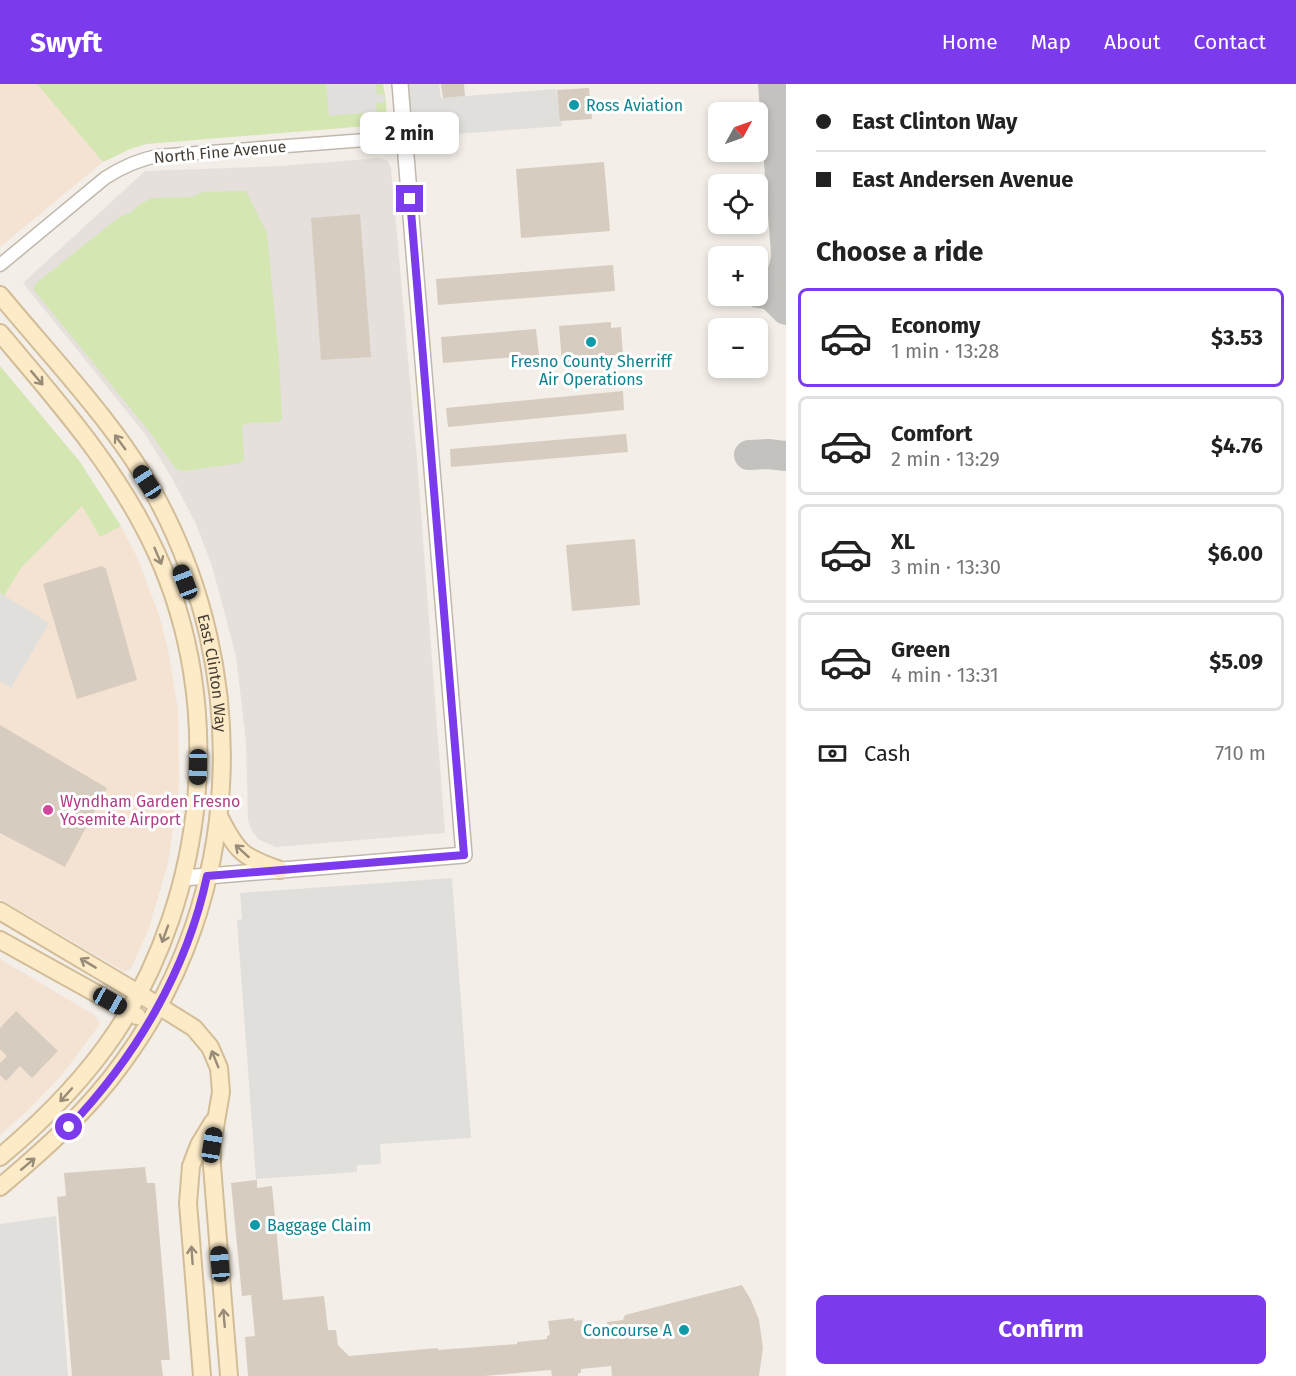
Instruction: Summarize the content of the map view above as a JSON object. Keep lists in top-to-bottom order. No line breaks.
{"streets":{"main road":["East Clinton Way"],"street":["North Fine Avenue"]},"places":["Ross Aviation","Fresno County Sherriff Air Operations","Wyndham Garden Fresno Yosemite Airport","Baggage Claim","Concourse A"],"north":"top right","page":{"header":"Swyft","nav":["Home","Map","About","Contact"],"banner":["East Clinton Way","East Andersen Avenue"],"map_buttons":["+","−"],"bubble":"2 min","heading":"Choose a ride","list":[{"name":"Economy","note":"1 min · 13:28","value":"$3.53"},{"name":"Comfort","note":"2 min · 13:29","value":"$4.76"},{"name":"XL","note":"3 min · 13:30","value":"$6.00"},{"name":"Green","note":"4 min · 13:31","value":"$5.09"}],"pay":["Cash","710 m"],"buttons":"Confirm"}}
